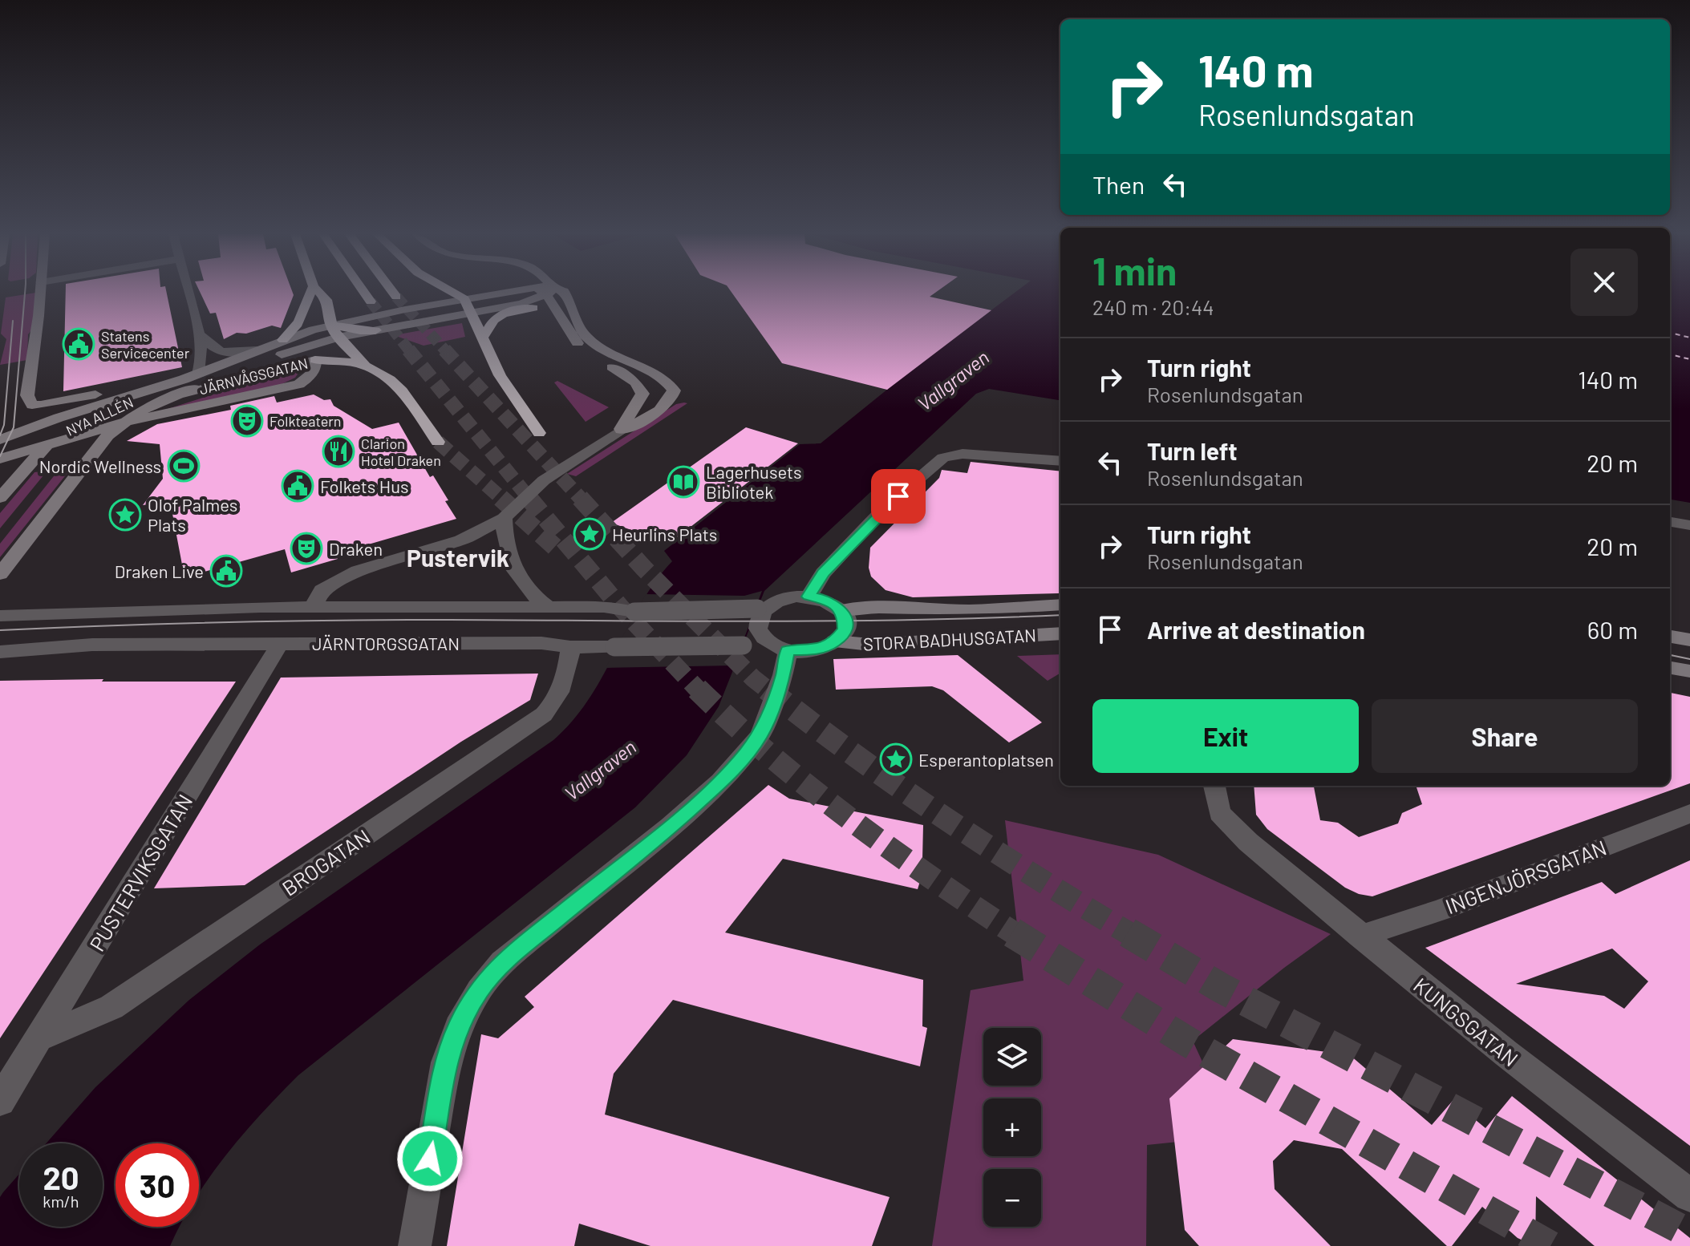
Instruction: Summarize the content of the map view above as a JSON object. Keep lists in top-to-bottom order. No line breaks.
{"streets":{"street":["JÄRNVÅGSGATAN","NYA ALLÉN","STORA BADHUSGATAN","JÄRNTORGSGATAN","BROGATAN","PUSTERVIKSGATAN","INGENJÖRSGATAN","KUNGSGATAN"]},"crossings":[["JÄRNVÅGSGATAN","NYA ALLÉN"],["STORA BADHUSGATAN","JÄRNTORGSGATAN"],["JÄRNTORGSGATAN","BROGATAN"],["JÄRNTORGSGATAN","PUSTERVIKSGATAN"],["BROGATAN","PUSTERVIKSGATAN"],["INGENJÖRSGATAN","KUNGSGATAN"]],"districts":["Pustervik"],"water":["Vallgraven"],"places":{"public building":["Statens Servicecenter","Folkets Hus","Draken Live"],"theatre":["Folkteatern","Draken"],"restaurant":["Clarion Hotel Draken"],"sports":["Nordic Wellness"],"library":["Lagerhusets Bibliotek"],"place":["Olof Palmes Plats","Heurlins Plats","Esperantoplatsen"]},"page":{"turn":["140 m","Rosenlundsgatan"],"then":"Then","heading":["1 min","240 m · 20:44"],"list":[{"name":"Turn right","note":"Rosenlundsgatan","value":"140 m"},{"name":"Turn left","note":"Rosenlundsgatan","value":"20 m"},{"name":"Turn right","note":"Rosenlundsgatan","value":"20 m"},{"name":"Arrive at destination","value":"60 m"}],"buttons":["Exit","Share"],"map_buttons":["+","−"],"speed":"20 km/h","limit":"30"}}
